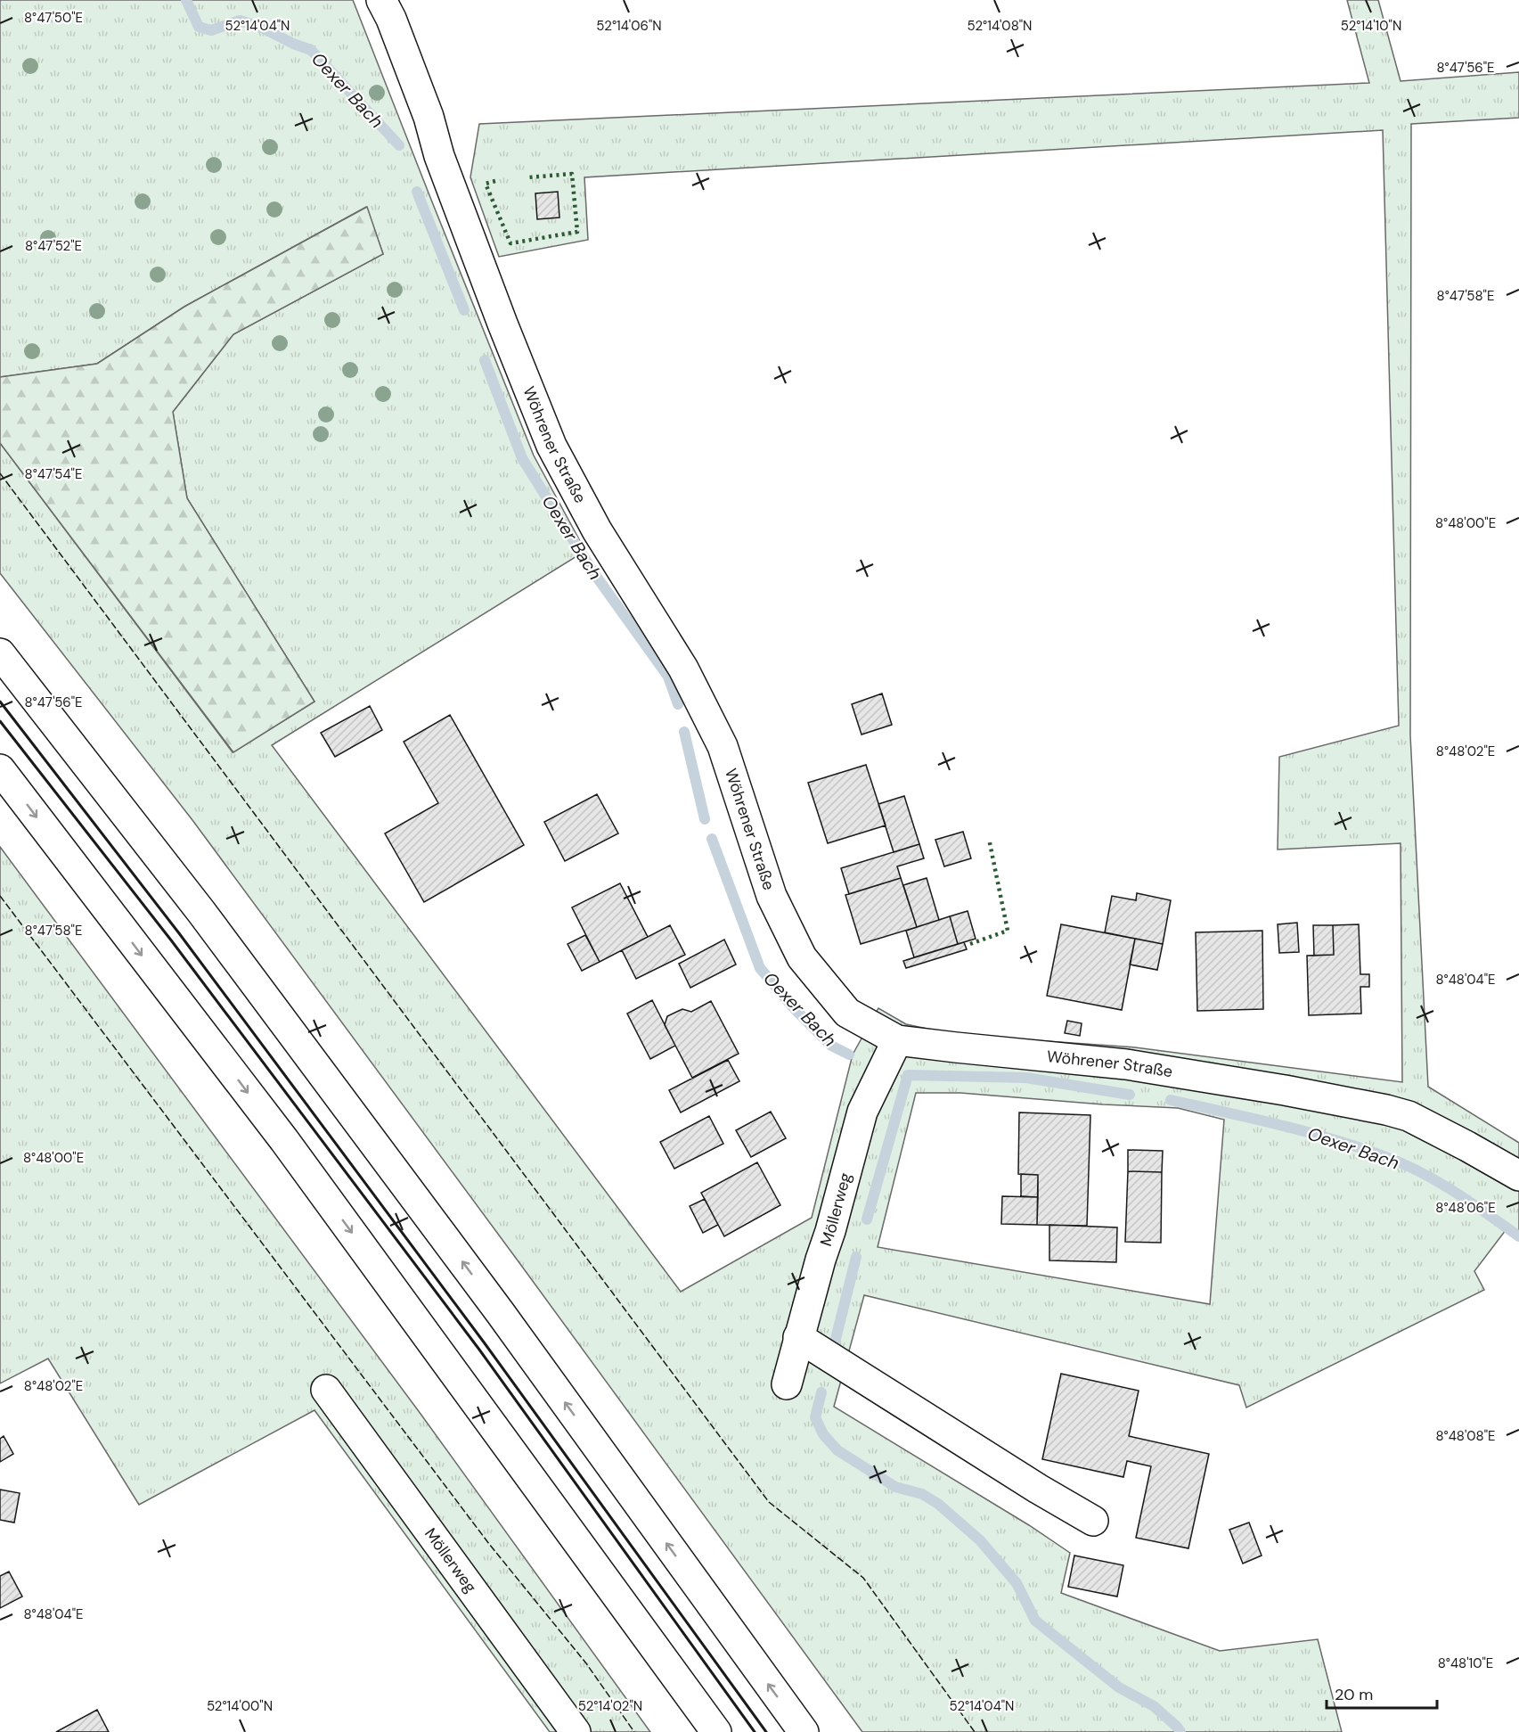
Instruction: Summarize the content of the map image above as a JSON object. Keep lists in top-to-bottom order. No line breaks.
{"streets":{"main road":["Wöhrener Straße","Möllerweg"]},"crossings":[["Wöhrener Straße","Möllerweg"]],"water":["Oexer Bach"],"scale_bar":"20 m","coordinates":["8°47'50\"E","52°14'04\"N","52°14'08\"N","52°14'10\"N","52°14'06\"N","8°47'56\"E","8°47'52\"E","8°47'58\"E","8°47'54\"E","8°48'00\"E","8°48'02\"E","8°48'04\"E","8°48'06\"E","8°48'08\"E","8°48'10\"E","52°14'00\"N","52°14'02\"N"]}
